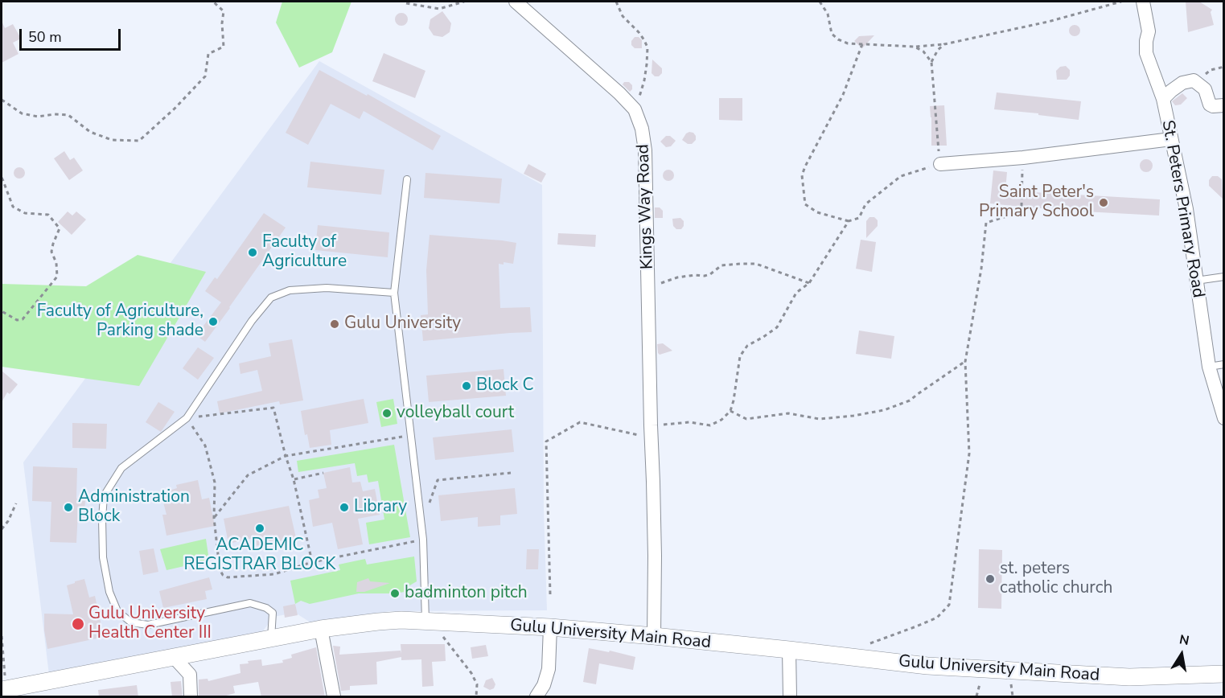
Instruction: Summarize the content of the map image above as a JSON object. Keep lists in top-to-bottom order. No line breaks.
{"streets":{"street":["Kings Way Road","St. Peters Primary Road","Gulu University Main Road"]},"crossings":[["Kings Way Road","Gulu University Main Road"]],"places":["Saint Peter's Primary School","Faculty of Agriculture","Faculty of Agriculture, Parking shade","Gulu University","Block C","volleyball court","Administration Block","Library","ACADEMIC REGISTRAR BLOCK","st. peters catholic church","badminton pitch","Gulu University Health Center III"],"scale_bar":"50 m","north":"top"}
